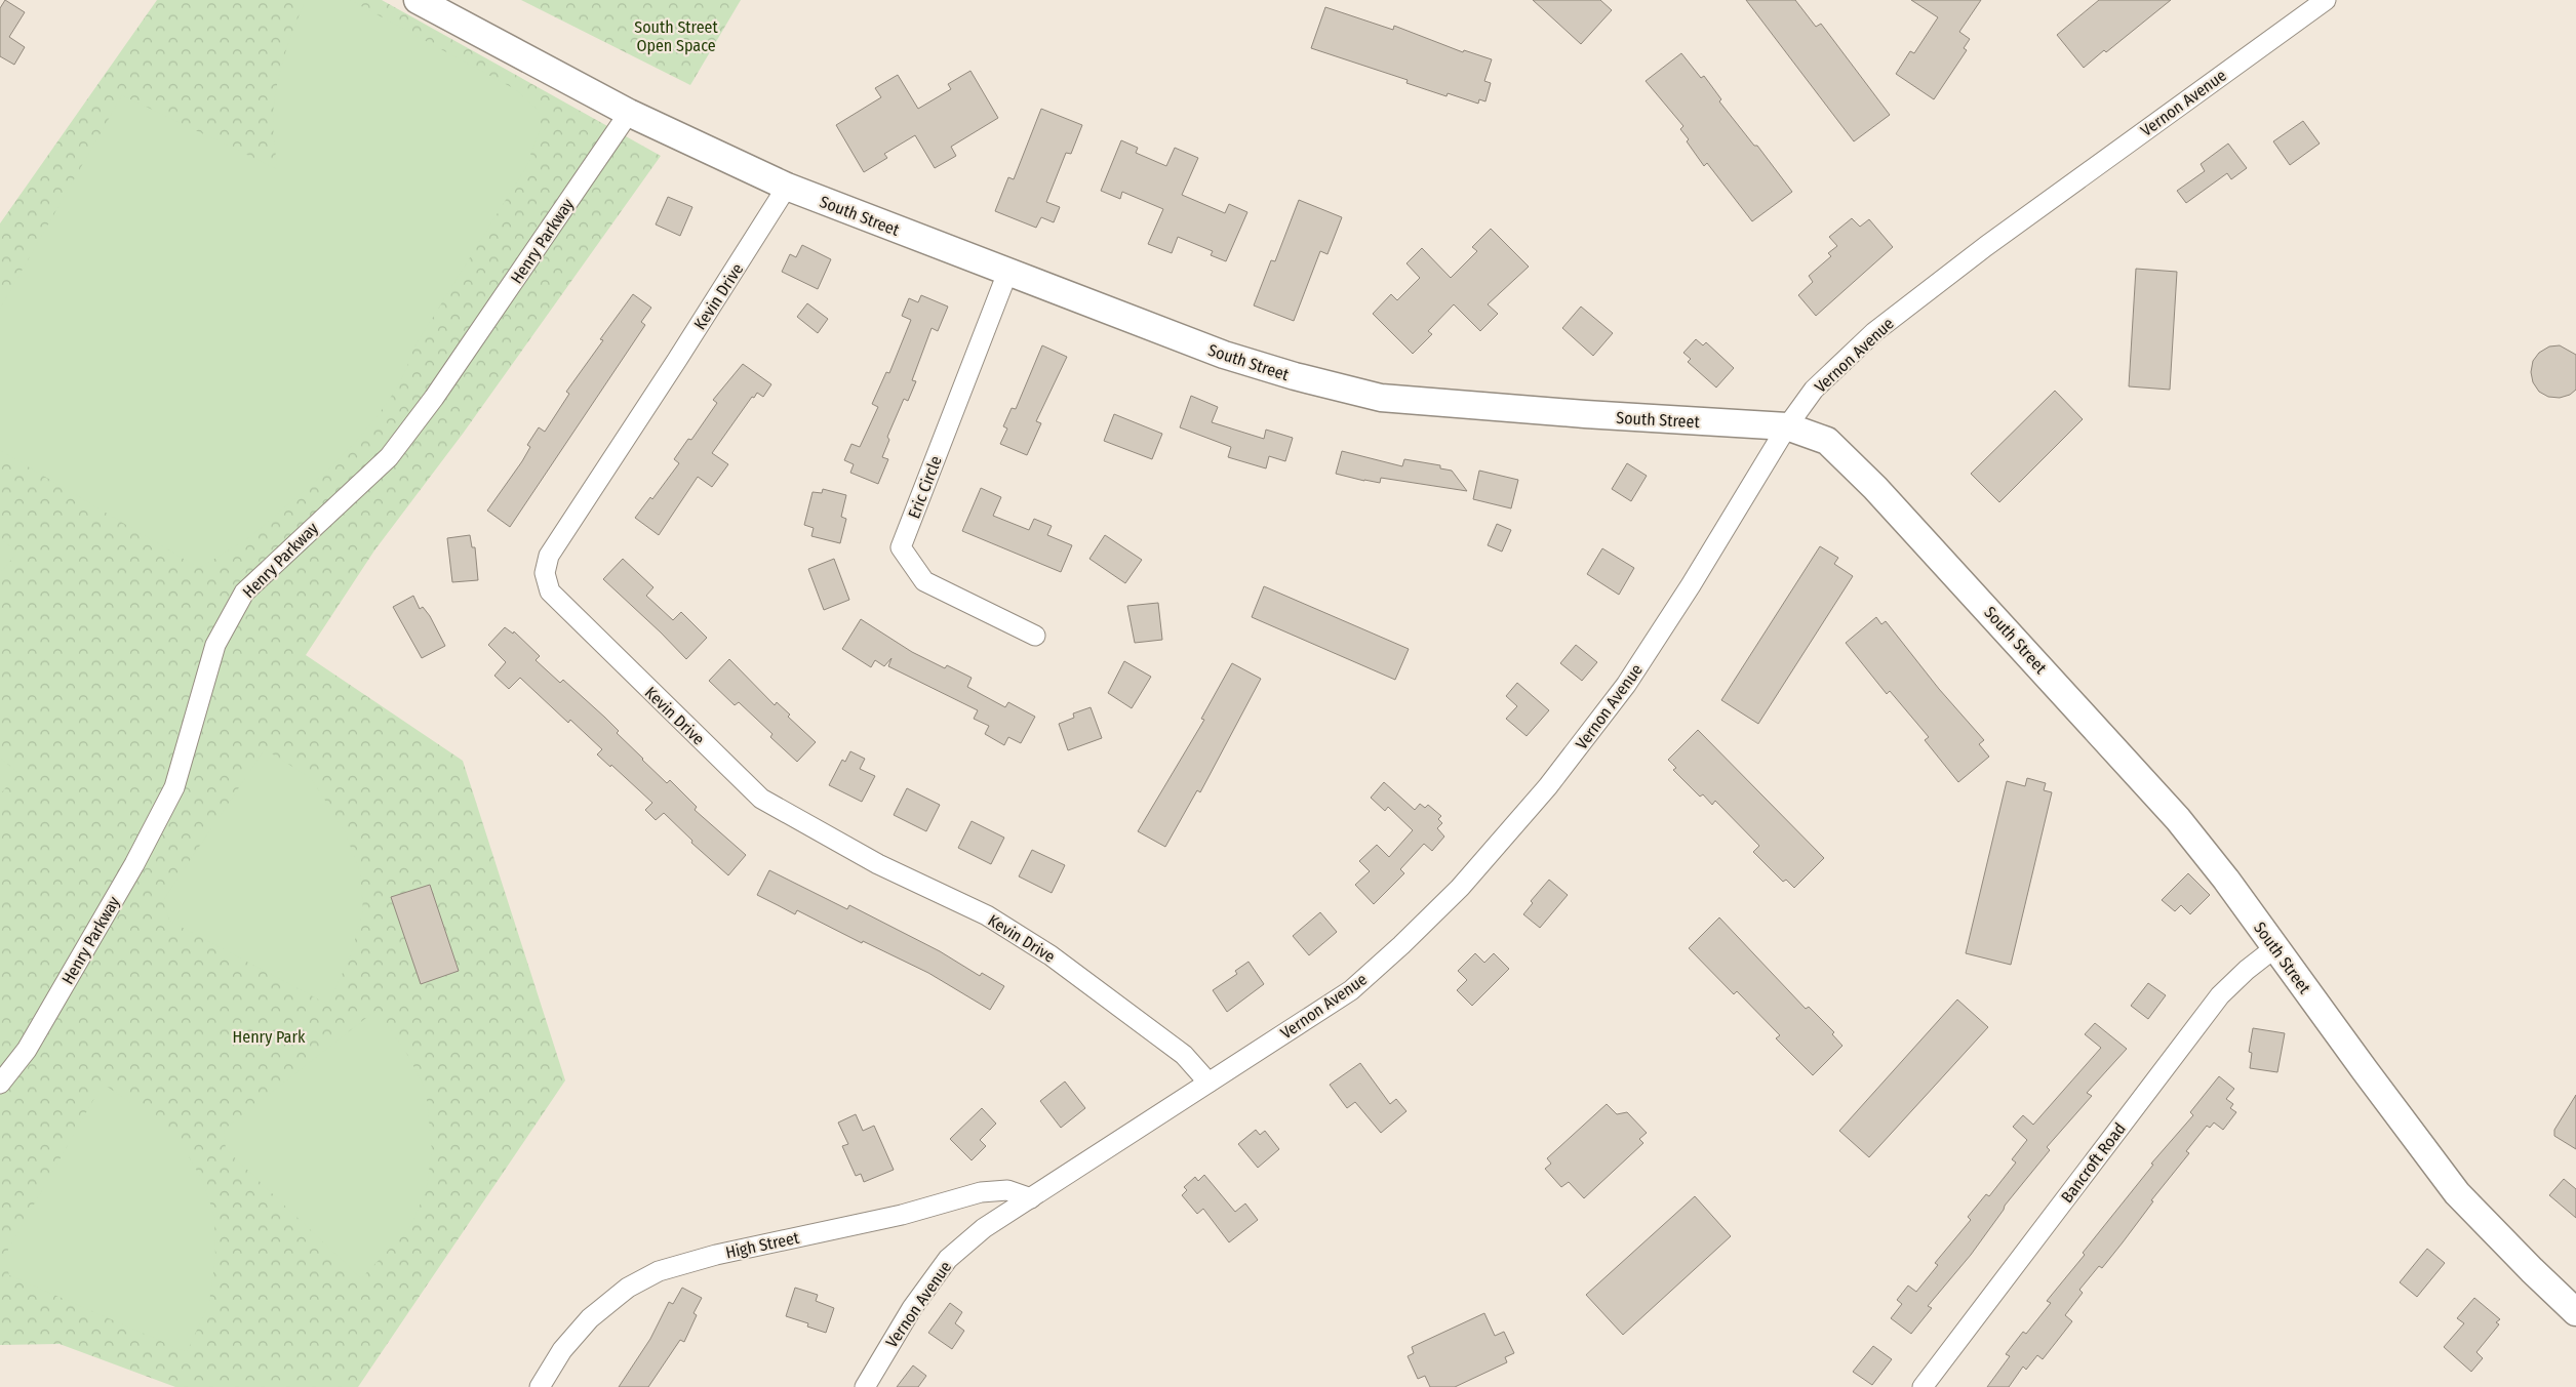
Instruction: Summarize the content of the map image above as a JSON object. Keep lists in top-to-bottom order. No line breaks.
{"streets":{"street":["Vernon Avenue","South Street","Henry Parkway","Kevin Drive","Eric Circle","Bancroft Road","High Street"]},"crossings":[["Vernon Avenue","South Street"],["Vernon Avenue","Kevin Drive"],["Vernon Avenue","High Street"],["South Street","Henry Parkway"],["South Street","Kevin Drive"],["South Street","Eric Circle"],["South Street","Bancroft Road"]],"parks":["South Street Open Space","Henry Park"]}
